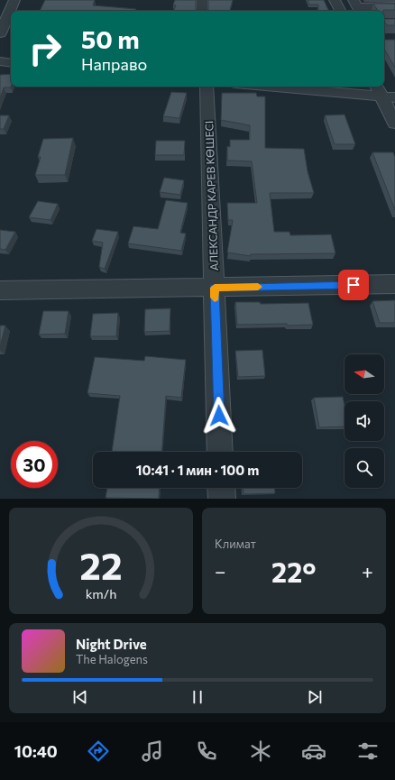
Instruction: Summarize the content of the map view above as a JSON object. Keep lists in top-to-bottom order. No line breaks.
{"streets":{"street":["АЛЕКСАНДР КАРЕВ КӨШЕСІ"]},"north":"left","page":{"turn":["50 m","Направо"],"limit":"30","trip":"10:41 · 1 мин · 100 m","tile":"Климат","heat":["−","22°","+"],"song":["Night Drive","The Halogens"],"tabs":"10:40","gauge":["22","km/h"]}}
